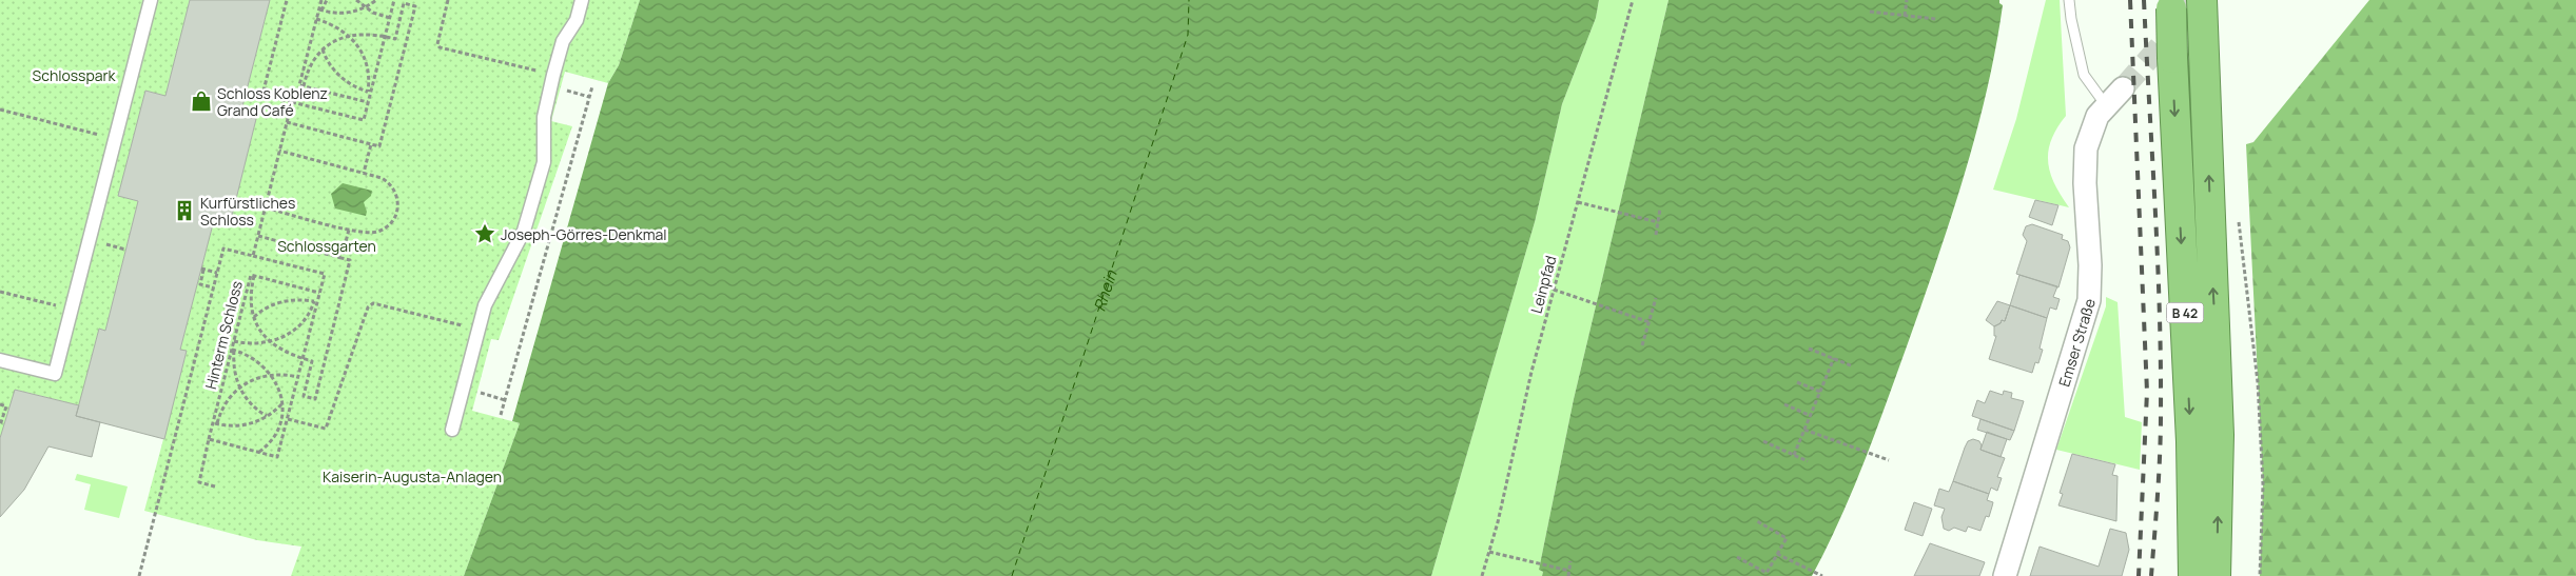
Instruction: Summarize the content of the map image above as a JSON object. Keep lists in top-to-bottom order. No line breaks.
{"streets":{"highway":["B 42"],"street":["Emser Straße"],"path":["Leinpfad","Hinterm Schloss"]},"water":["Rhein"],"parks":["Schlosspark","Schlossgarten","Kaiserin-Augusta-Anlagen"],"places":{"shop":["Schloss Koblenz Grand Café"],"building":["Kurfürstliches Schloss"],"place":["Joseph-Görres-Denkmal"]}}
